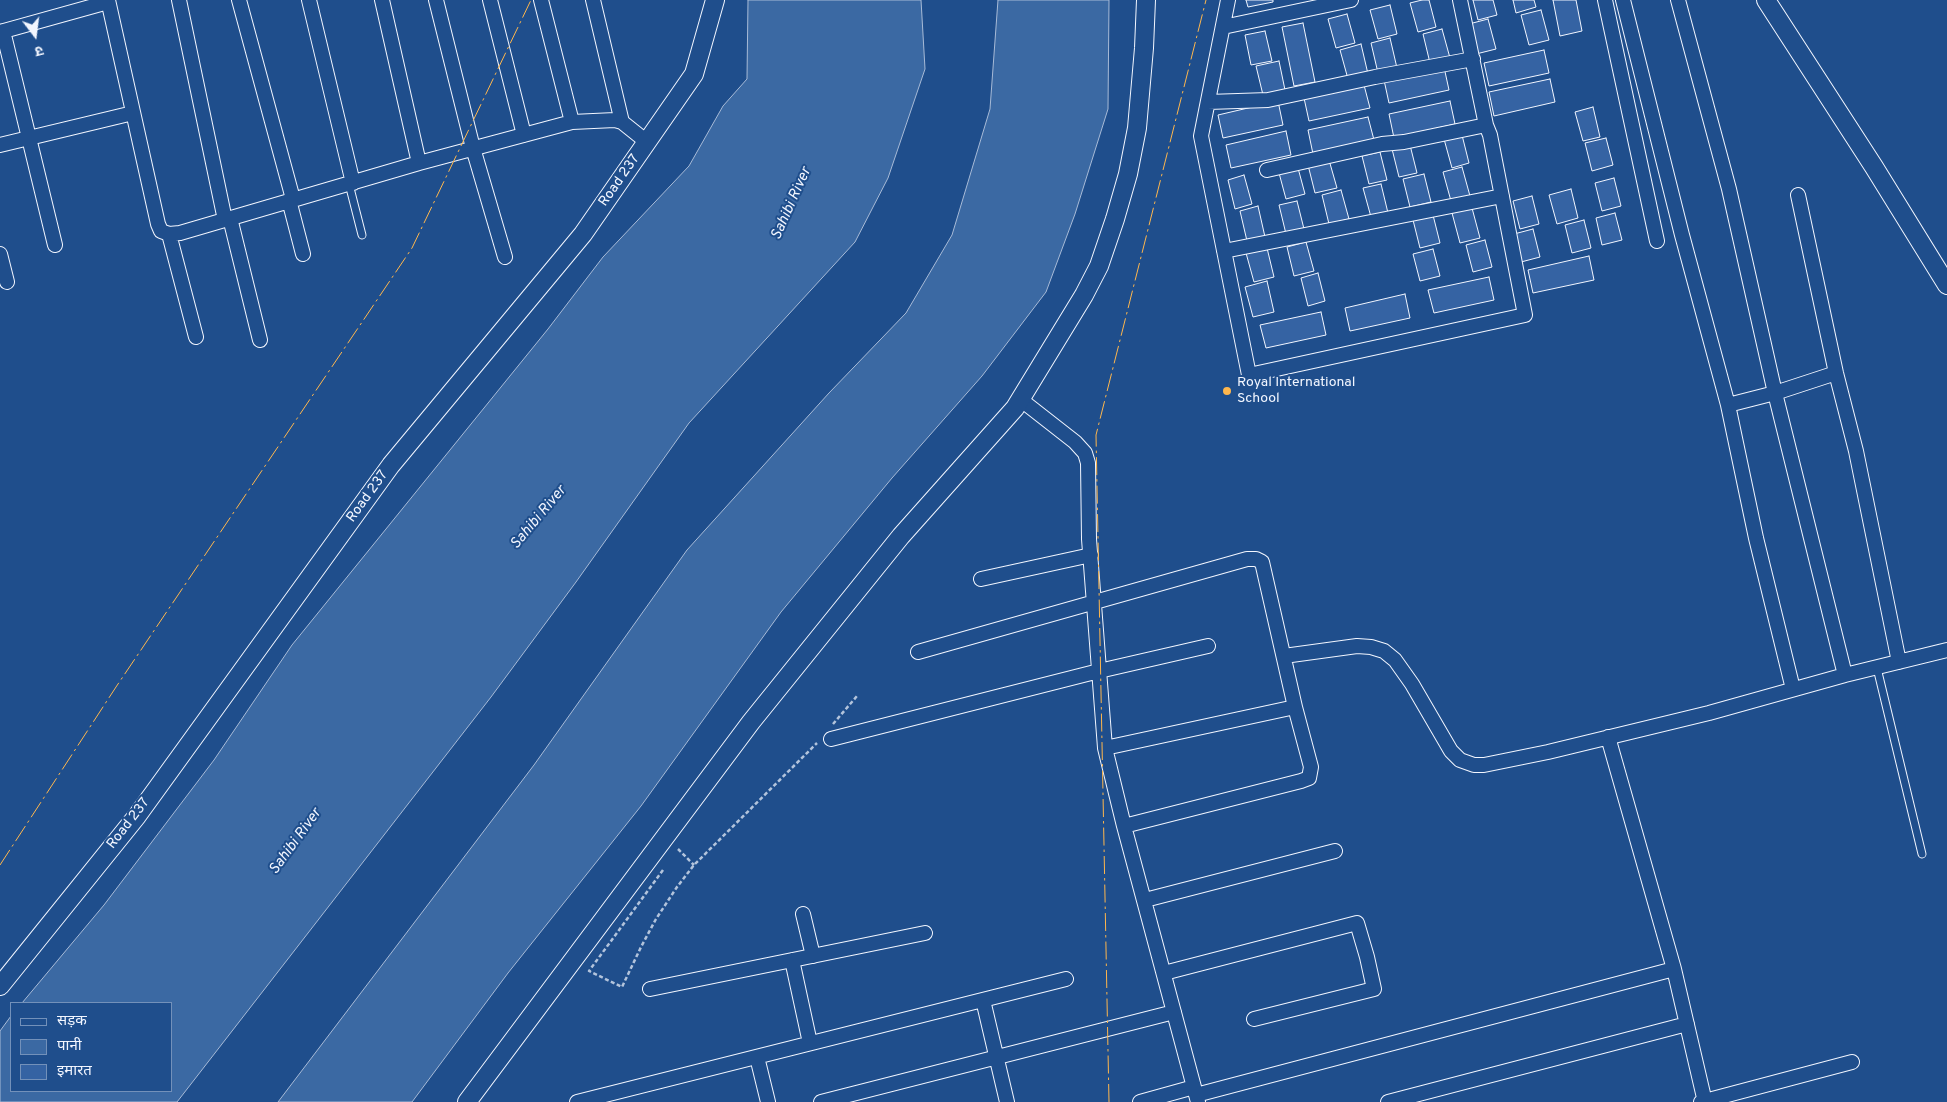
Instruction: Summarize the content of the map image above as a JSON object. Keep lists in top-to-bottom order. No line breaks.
{"streets":{"street":["Road 237"]},"water":["Sahibi River"],"places":["Royal International School"],"legend":["सड़क","पानी","इमारत"],"north":"bottom"}
